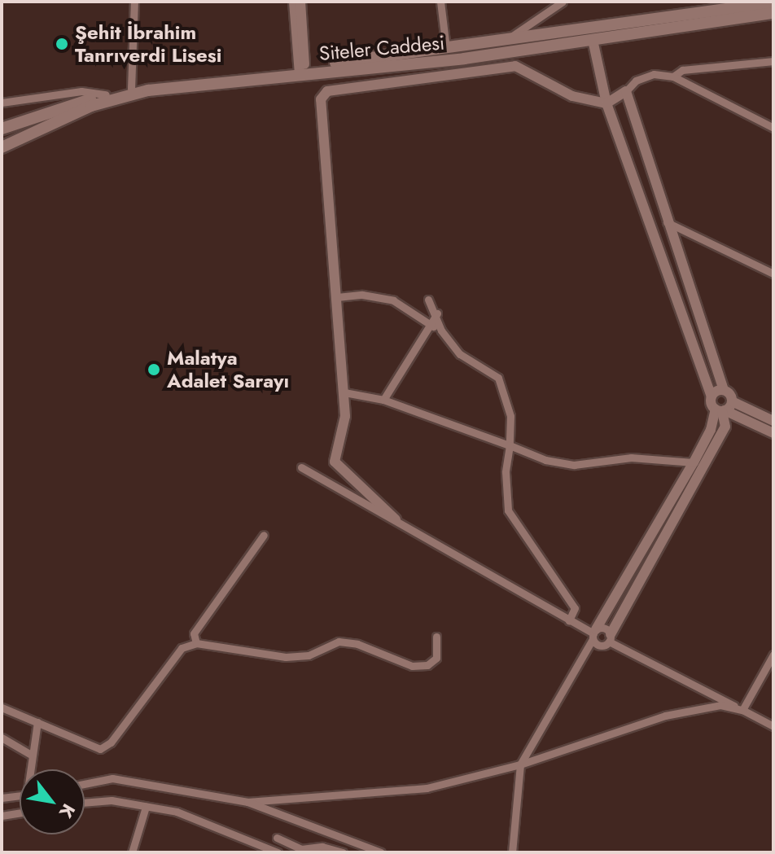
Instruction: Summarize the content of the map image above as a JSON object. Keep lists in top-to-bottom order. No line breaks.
{"streets":{"main road":["Siteler Caddesi"]},"places":["Şehit İbrahim Tanrıverdi Lisesi","Malatya Adalet Sarayı"],"north":"bottom right"}
